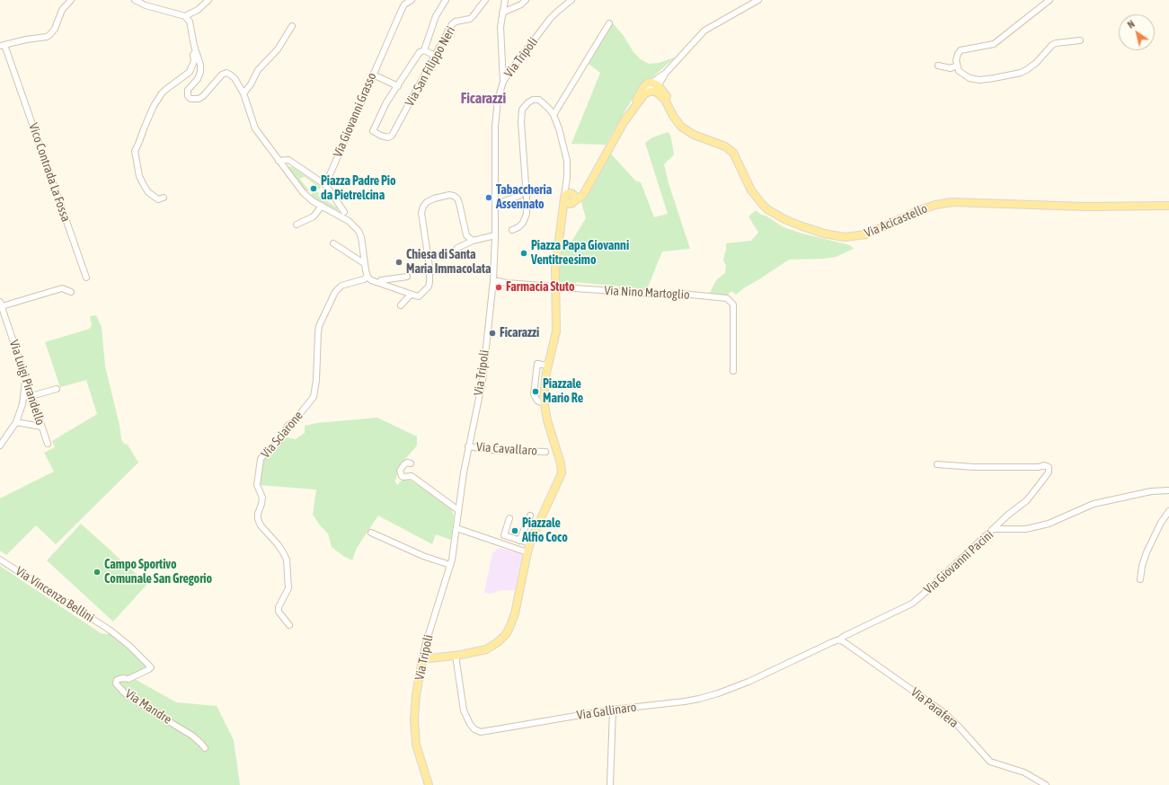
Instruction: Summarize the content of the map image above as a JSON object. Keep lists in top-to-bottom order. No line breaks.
{"streets":{"main road":["Via Tripoli","Via Acicastello"],"street":["Via San Filippo Neri","Via Giovanni Grasso","Vico Contrada La Fossa","Via Nino Martoglio","Via Luigi Pirandello","Via Sciarone","Via Cavallaro","Via Giovanni Pacini","Via Vincenzo Bellini","Via Mandre","Via Parafera","Via Gallinaro"]},"crossings":[["Via Tripoli","Via Nino Martoglio"],["Via Tripoli","Via Cavallaro"],["Via Giovanni Pacini","Via Parafera"],["Via Giovanni Pacini","Via Gallinaro"],["Via Vincenzo Bellini","Via Mandre"],["Via Parafera","Via Gallinaro"]],"districts":["Ficarazzi"],"places":["Piazza Padre Pio da Pietrelcina","Tabaccheria Assennato","Piazza Papa Giovanni Ventitreesimo","Chiesa di Santa Maria Immacolata","Farmacia Stuto","Ficarazzi","Piazzale Mario Re","Piazzale Alfio Coco","Campo Sportivo Comunale San Gregorio"],"north":"top left"}
